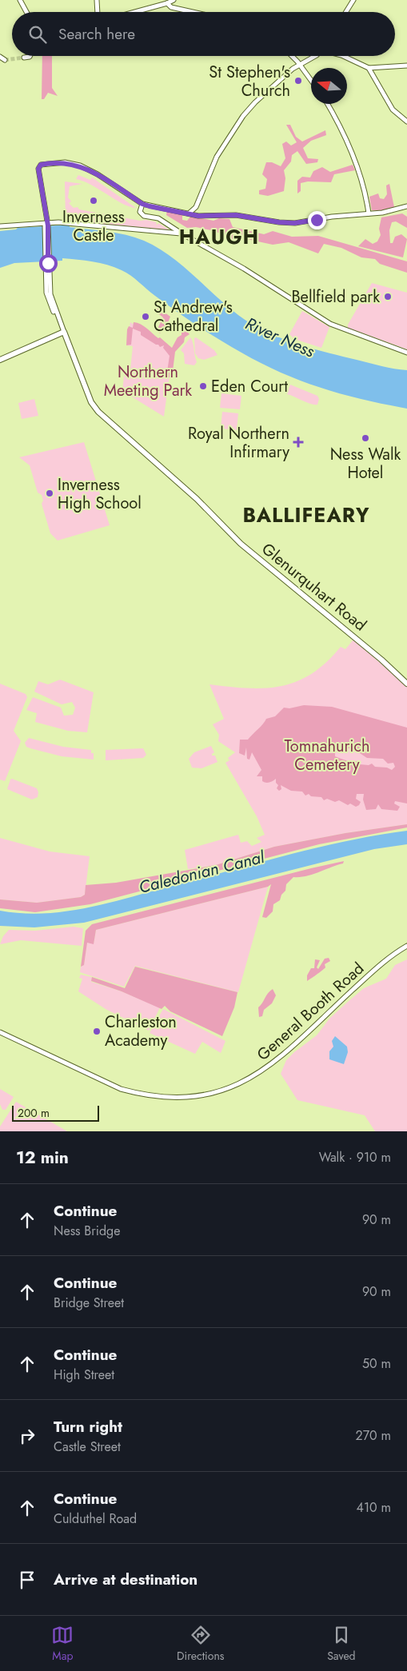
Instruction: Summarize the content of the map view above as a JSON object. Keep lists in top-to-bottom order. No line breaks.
{"streets":{"highway":["Glenurquhart Road"],"main road":["General Booth Road"]},"districts":["HAUGH","BALLIFEARY"],"water":["River Ness","Caledonian Canal"],"parks":["Northern Meeting Park","Tomnahurich Cemetery"],"places":{"other":["St Stephen's Church","Inverness Castle","Bellfield park","St Andrew's Cathedral","Eden Court","Ness Walk Hotel","Inverness High School","Charleston Academy"],"health":["Royal Northern Infirmary"]},"scale_bar":"200 m","north":"left","page":{"search":"Search here","scale":"200 m","heading":["12 min","Walk · 910 m"],"list":[["Continue","Ness Bridge","90 m"],["Continue","Bridge Street","90 m"],["Continue","High Street","50 m"],["Turn right","Castle Street","270 m"],["Continue","Culduthel Road","410 m"],"Arrive at destination"],"nav":["Map","Directions","Saved"]}}
